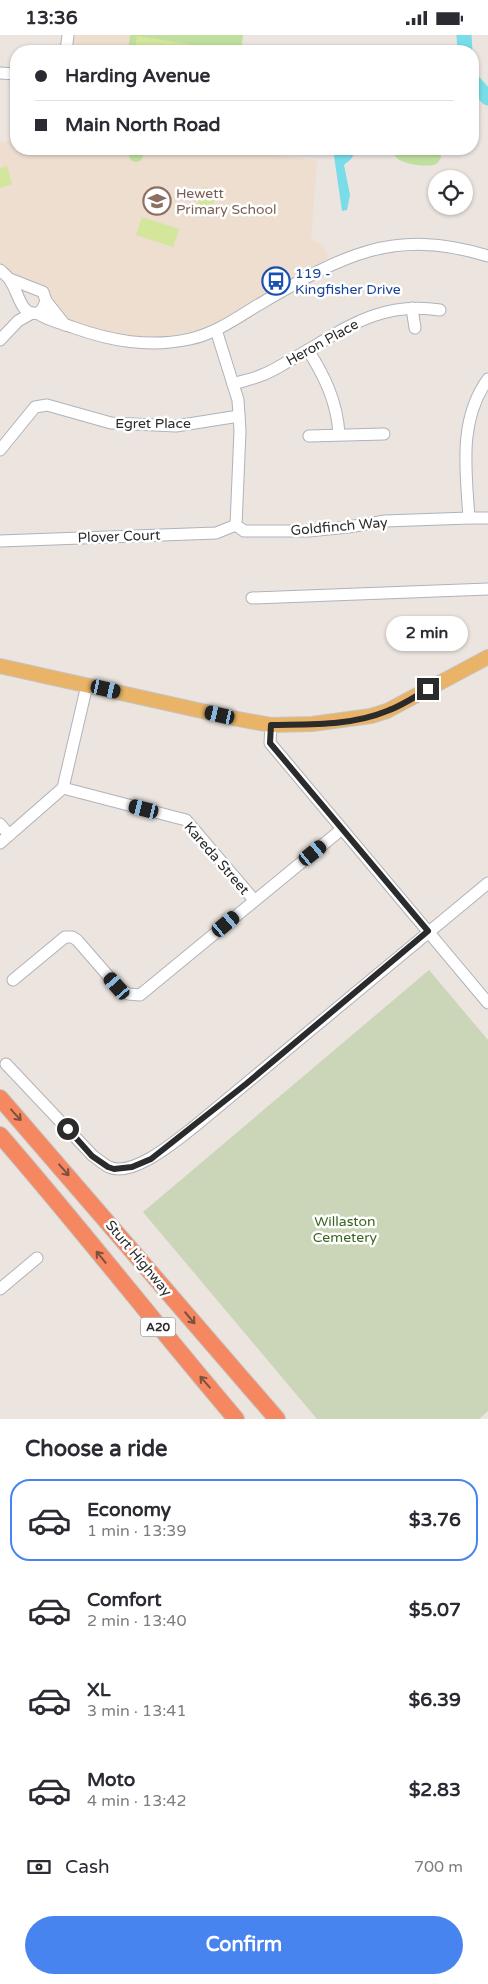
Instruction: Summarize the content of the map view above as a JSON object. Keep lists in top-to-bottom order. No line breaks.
{"streets":{"highway":["Sturt Highway","A20"],"street":["Heron Place","Egret Place","Goldfinch Way","Plover Court","Kareda Street"]},"crossings":[["Goldfinch Way","Plover Court"]],"parks":["Willaston Cemetery"],"places":{"school or university":["Hewett Primary School"],"bus stop":["119 - Kingfisher Drive"]},"page":{"status":"13:36","banner":["Harding Avenue","Main North Road"],"bubble":"2 min","heading":"Choose a ride","list":[{"name":"Economy","note":"1 min · 13:39","value":"$3.76"},{"name":"Comfort","note":"2 min · 13:40","value":"$5.07"},{"name":"XL","note":"3 min · 13:41","value":"$6.39"},{"name":"Moto","note":"4 min · 13:42","value":"$2.83"}],"pay":["Cash","700 m"],"buttons":"Confirm"}}
